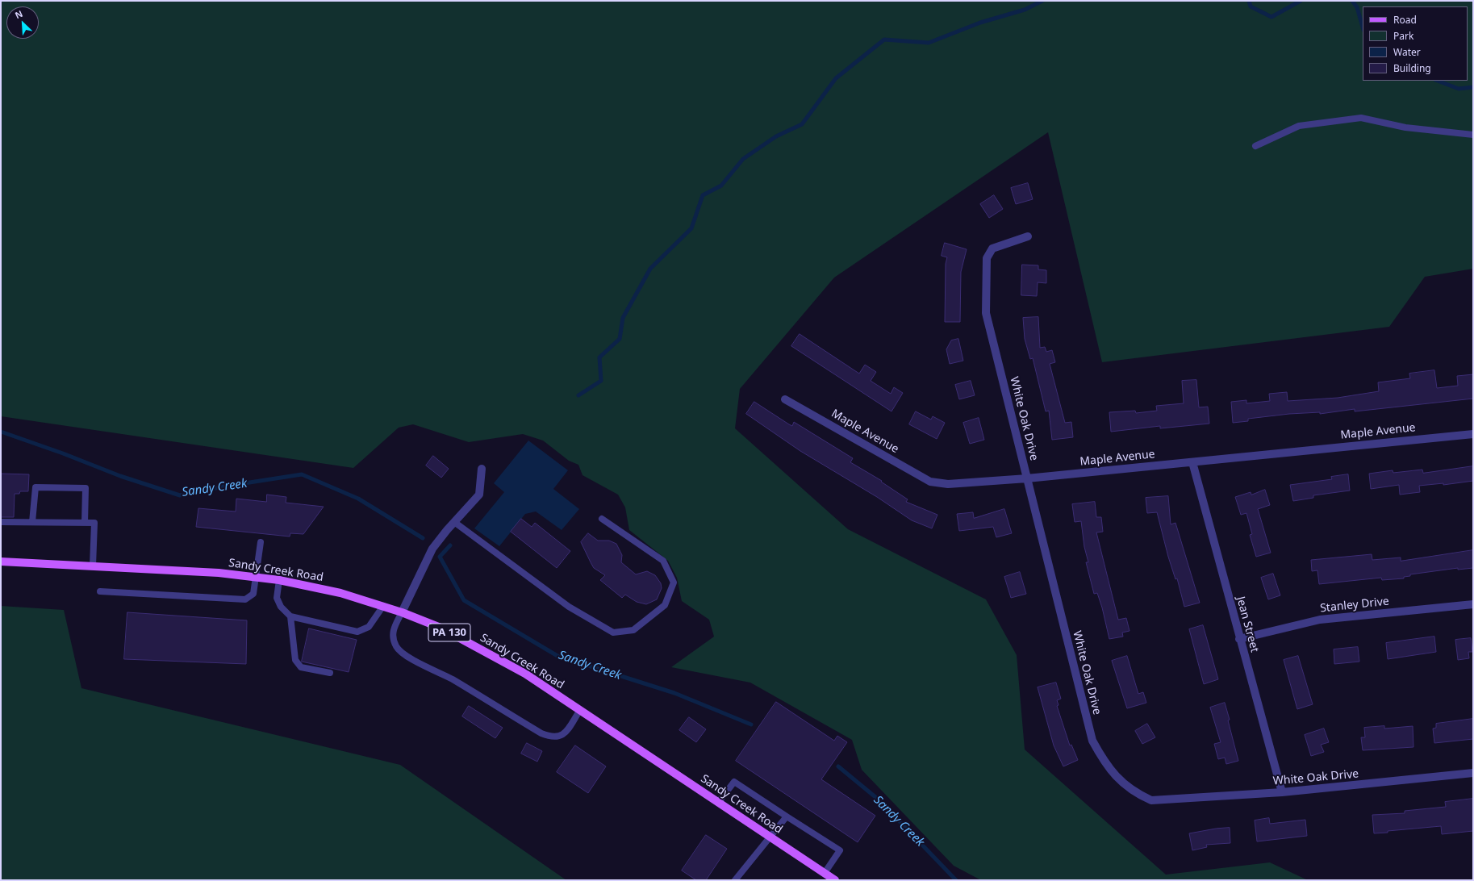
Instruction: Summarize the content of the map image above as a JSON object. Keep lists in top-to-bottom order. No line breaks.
{"streets":{"main road":["Sandy Creek Road","PA 130"],"street":["White Oak Drive","Maple Avenue","Stanley Drive","Jean Street"]},"crossings":[["White Oak Drive","Maple Avenue"],["White Oak Drive","Jean Street"],["Maple Avenue","Jean Street"],["Stanley Drive","Jean Street"]],"water":["Sandy Creek"],"legend":["Road","Park","Water","Building"],"north":"top left"}
